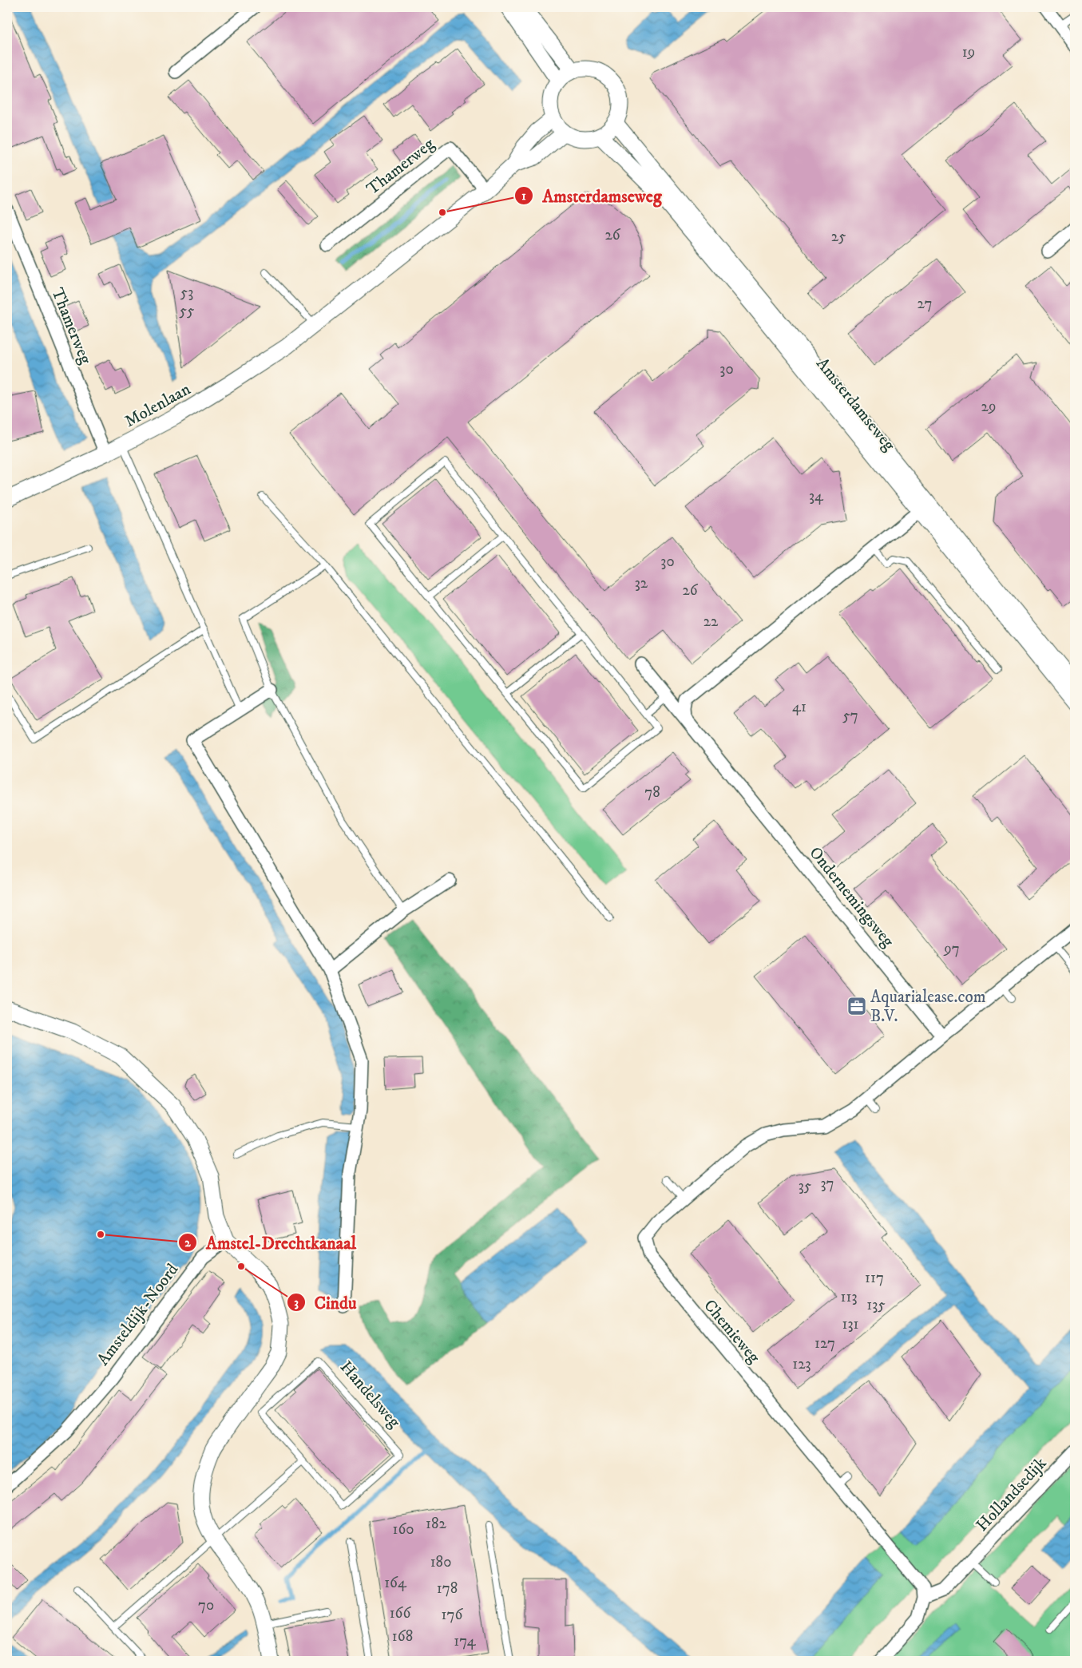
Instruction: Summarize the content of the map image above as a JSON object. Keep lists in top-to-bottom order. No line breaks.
{"streets":{"street":["Thamerweg","Amsterdamseweg","Molenlaan","Ondernemingsweg","Amsteldijk-Noord","Chemieweg","Hollandsedijk"],"lane":["Handelsweg"]},"crossings":[["Thamerweg","Molenlaan"],["Amsterdamseweg","Molenlaan"],["Ondernemingsweg","Chemieweg"],["Chemieweg","Hollandsedijk"]],"places":{"other":["Amsterdamseweg","Amstel-Drechtkanaal","Cindu"],"office":["Aquarialease.com B.V."]},"house_numbers":["19","26","25","53","27","55","30","29","34","30","32","26","22","41","57","78","97","37","35","117","113","135","131","127","123","182","160","180","164","178","70","166","176","168","174"]}
